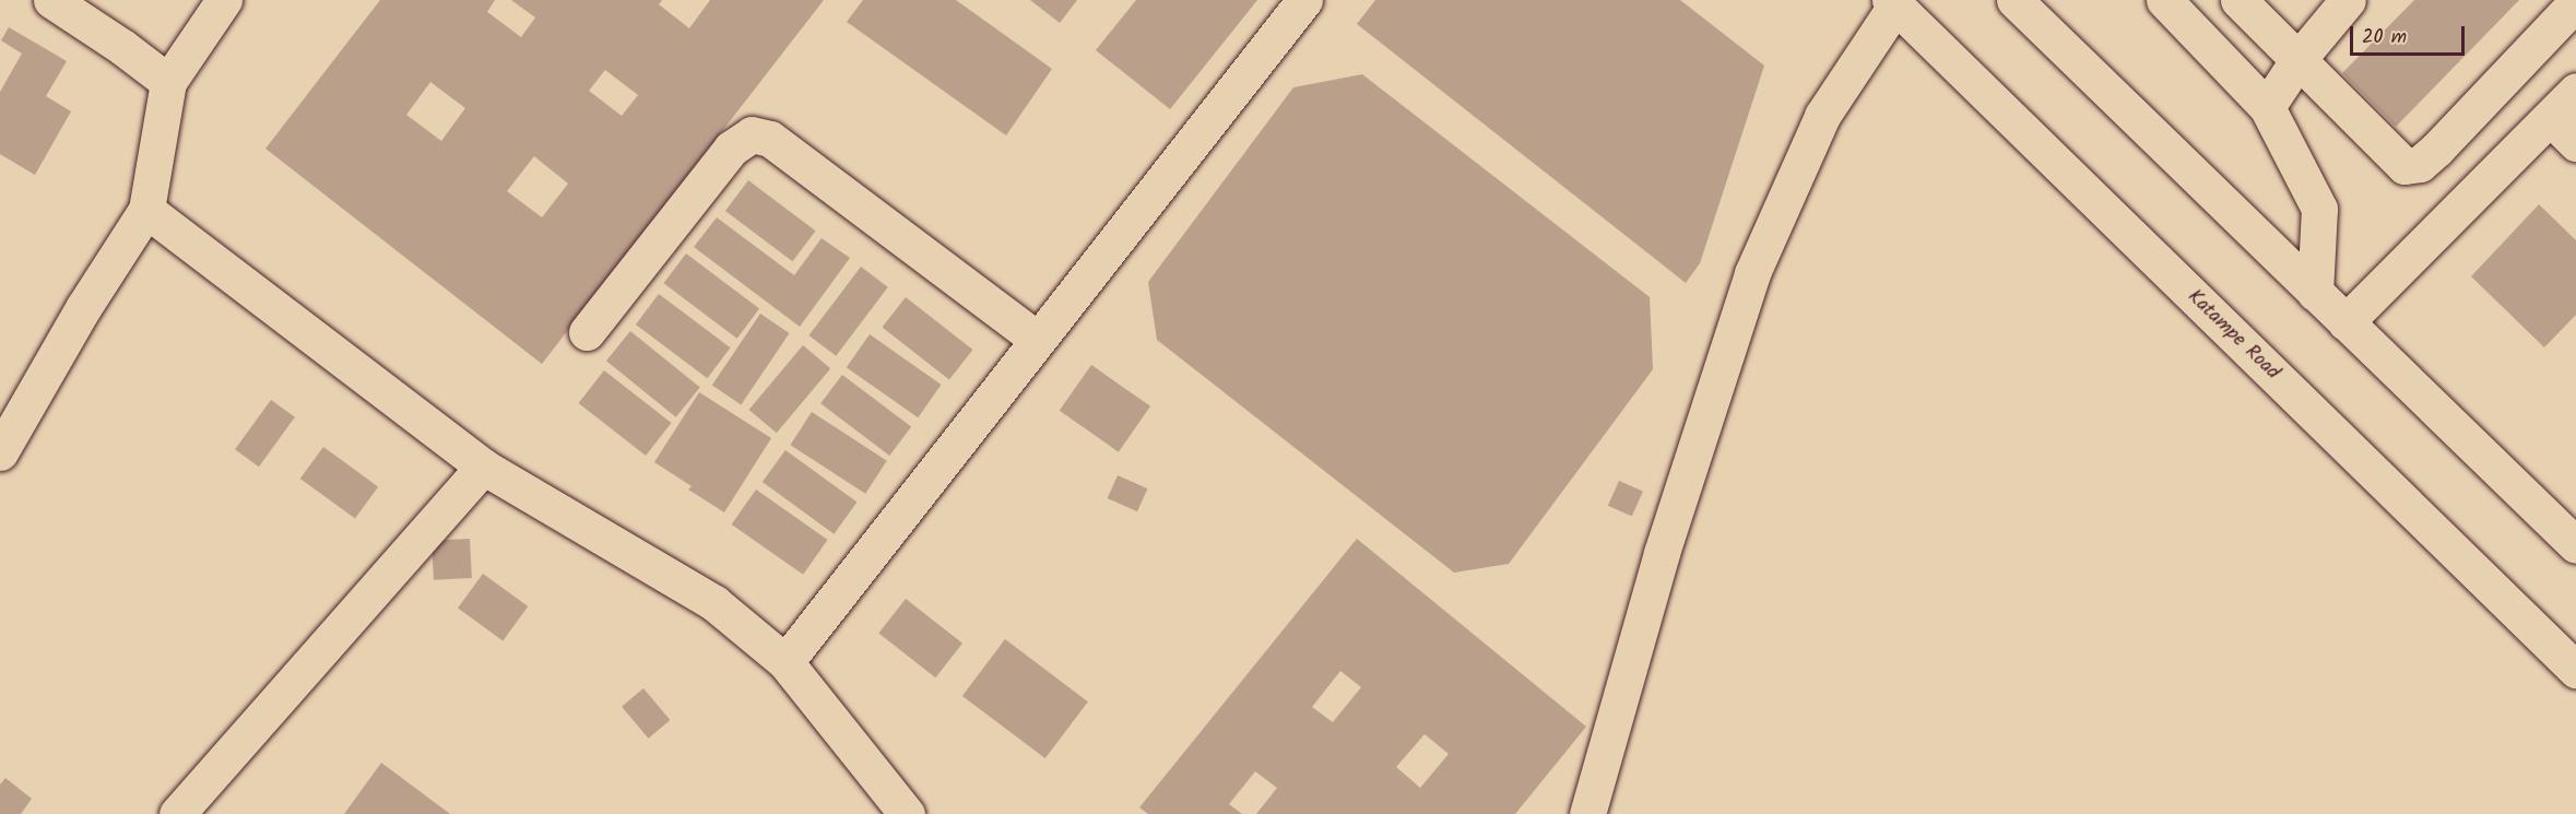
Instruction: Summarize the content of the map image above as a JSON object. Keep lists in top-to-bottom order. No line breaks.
{"streets":{"street":["Katampe Road"]},"scale_bar":"20 m"}
